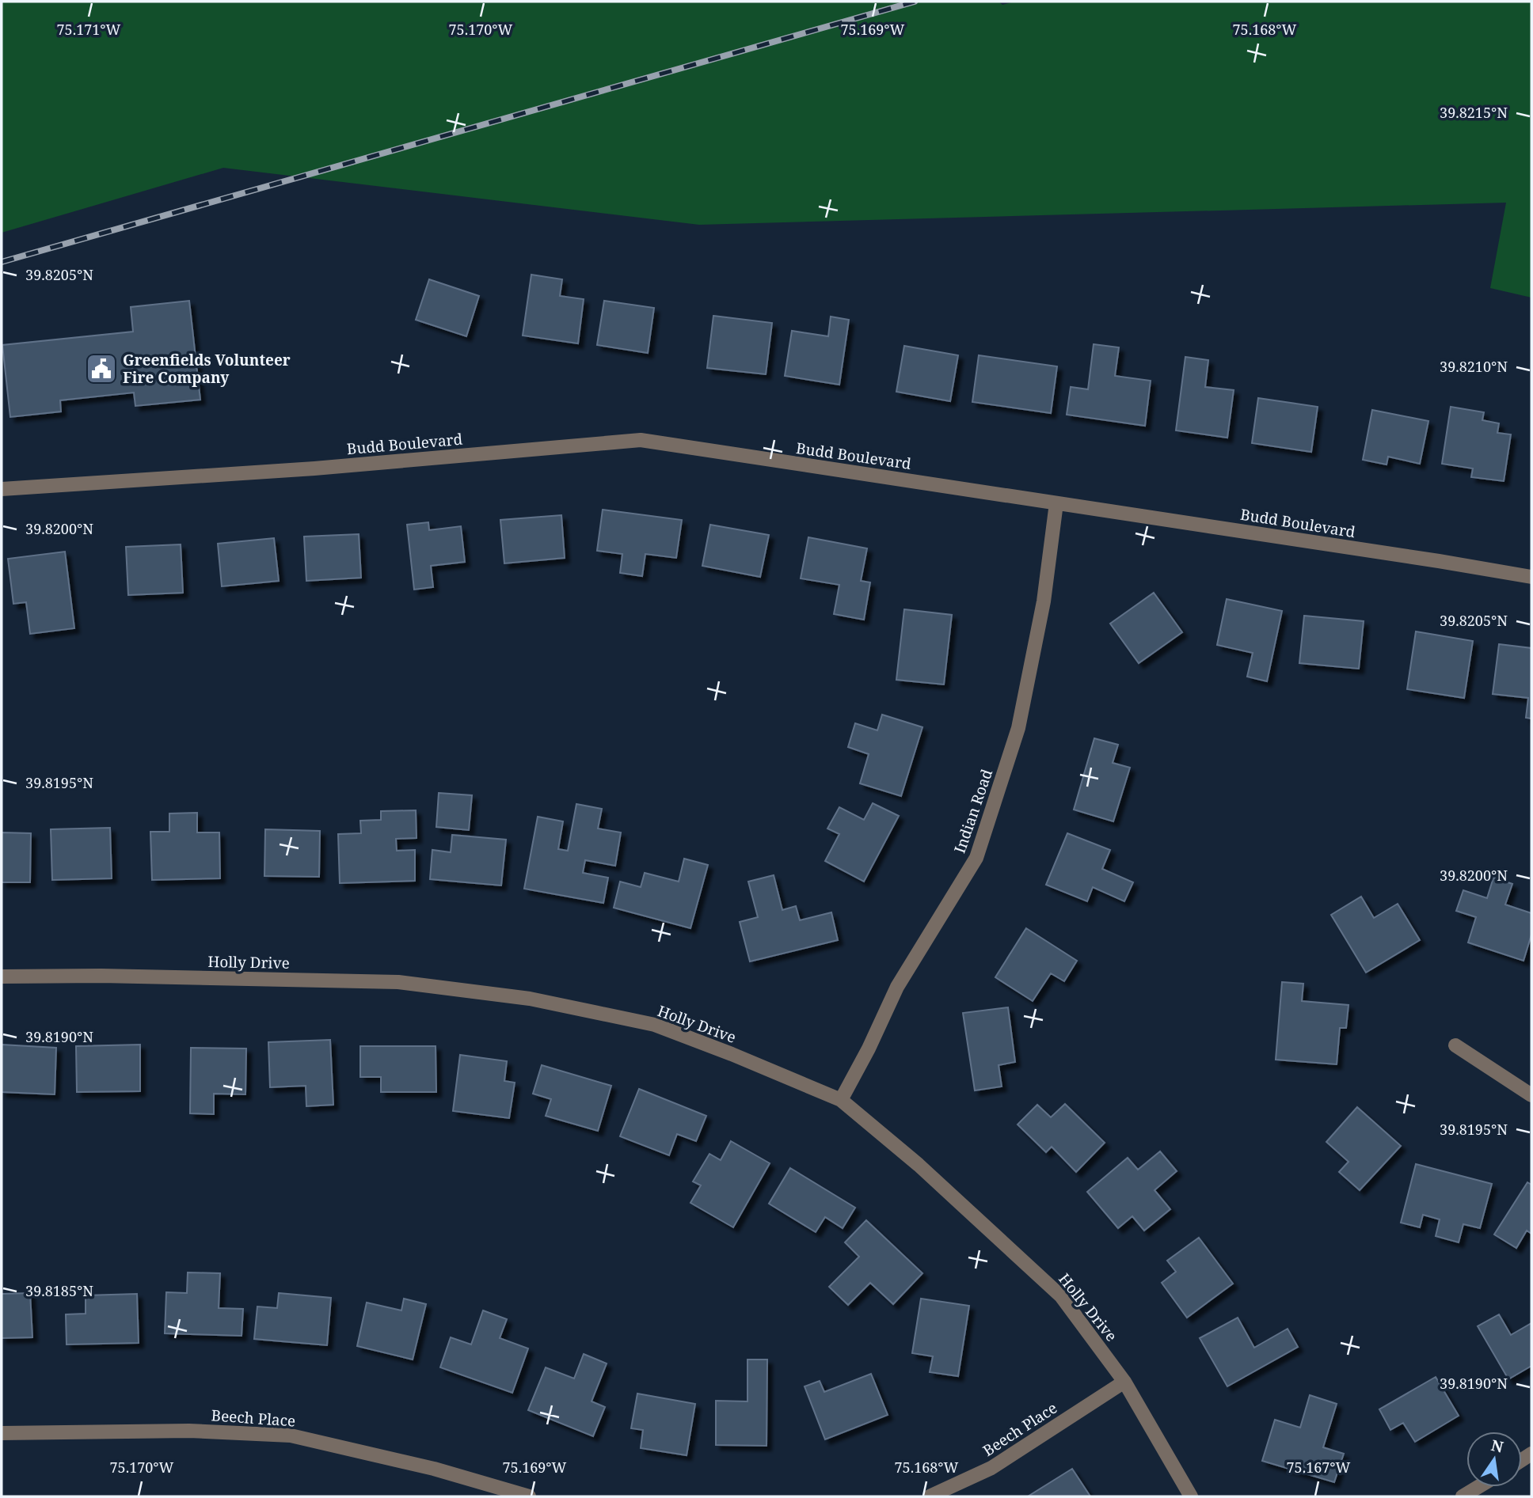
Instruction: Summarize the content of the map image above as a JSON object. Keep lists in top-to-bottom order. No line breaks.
{"streets":{"street":["Budd Boulevard","Indian Road","Holly Drive","Beech Place"]},"crossings":[["Budd Boulevard","Indian Road"],["Indian Road","Holly Drive"],["Holly Drive","Beech Place"]],"places":{"public building":["Greenfields Volunteer Fire Company"]},"north":"top","coordinates":["75.171°W","75.170°W","75.169°W","75.168°W","39.8215°N","39.8205°N","39.8210°N","39.8200°N","39.8195°N","39.8190°N","39.8185°N","75.167°W"]}
